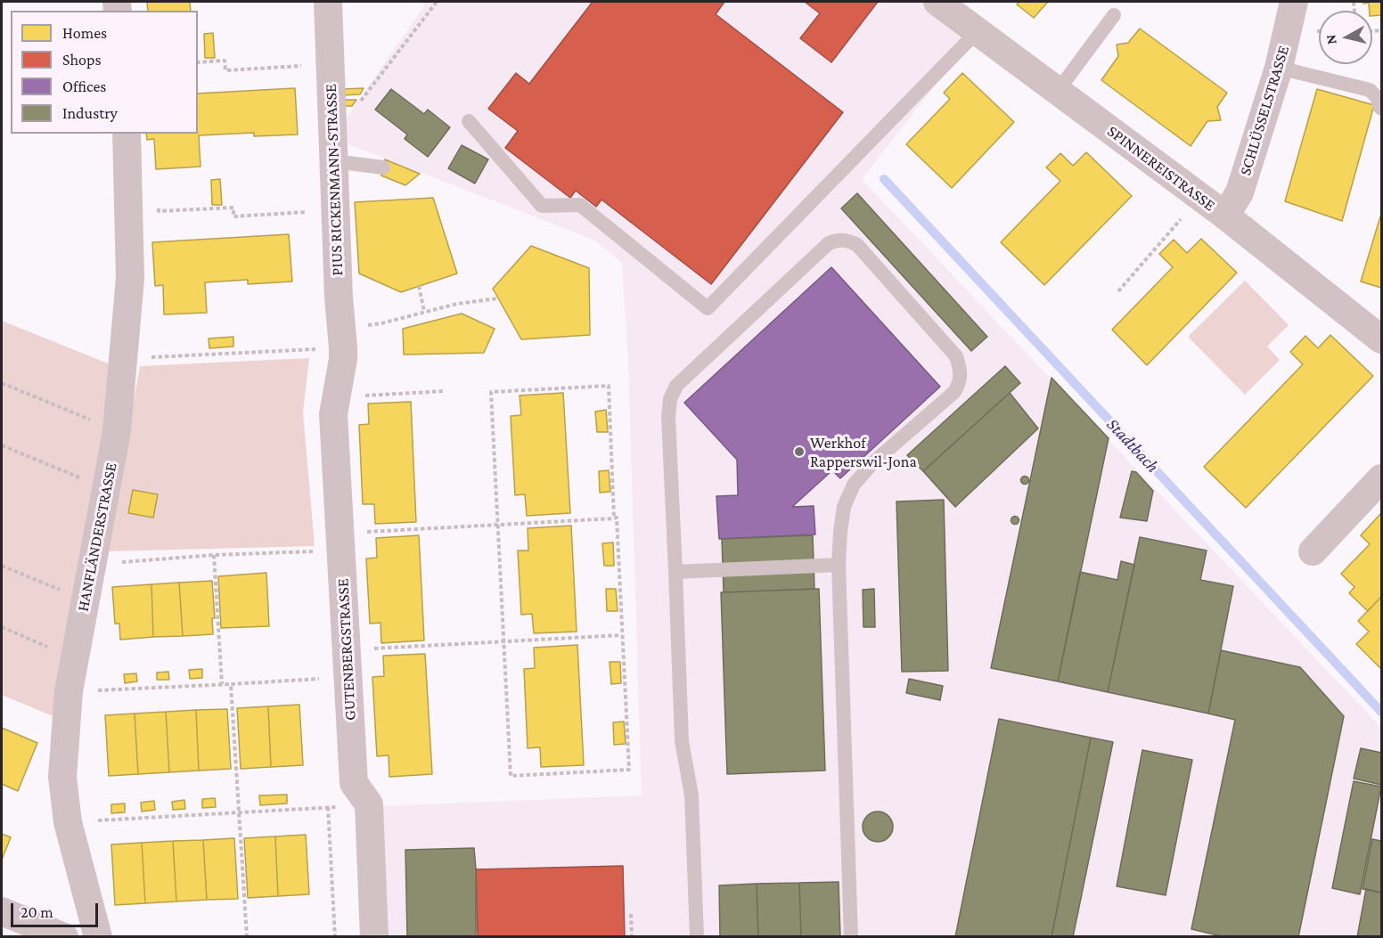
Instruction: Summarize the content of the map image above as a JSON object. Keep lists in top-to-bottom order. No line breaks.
{"streets":{"street":["SCHLÜSSELSTRASSE","SPINNEREISTRASSE","PIUS RICKENMANN-STRASSE","HANFLÄNDERSTRASSE","GUTENBERGSTRASSE"]},"crossings":[["SCHLÜSSELSTRASSE","SPINNEREISTRASSE"],["PIUS RICKENMANN-STRASSE","GUTENBERGSTRASSE"]],"water":["Stadtbach"],"places":["Werkhof Rapperswil-Jona"],"legend":["Homes","Shops","Offices","Industry"],"scale_bar":"20 m","north":"left"}
